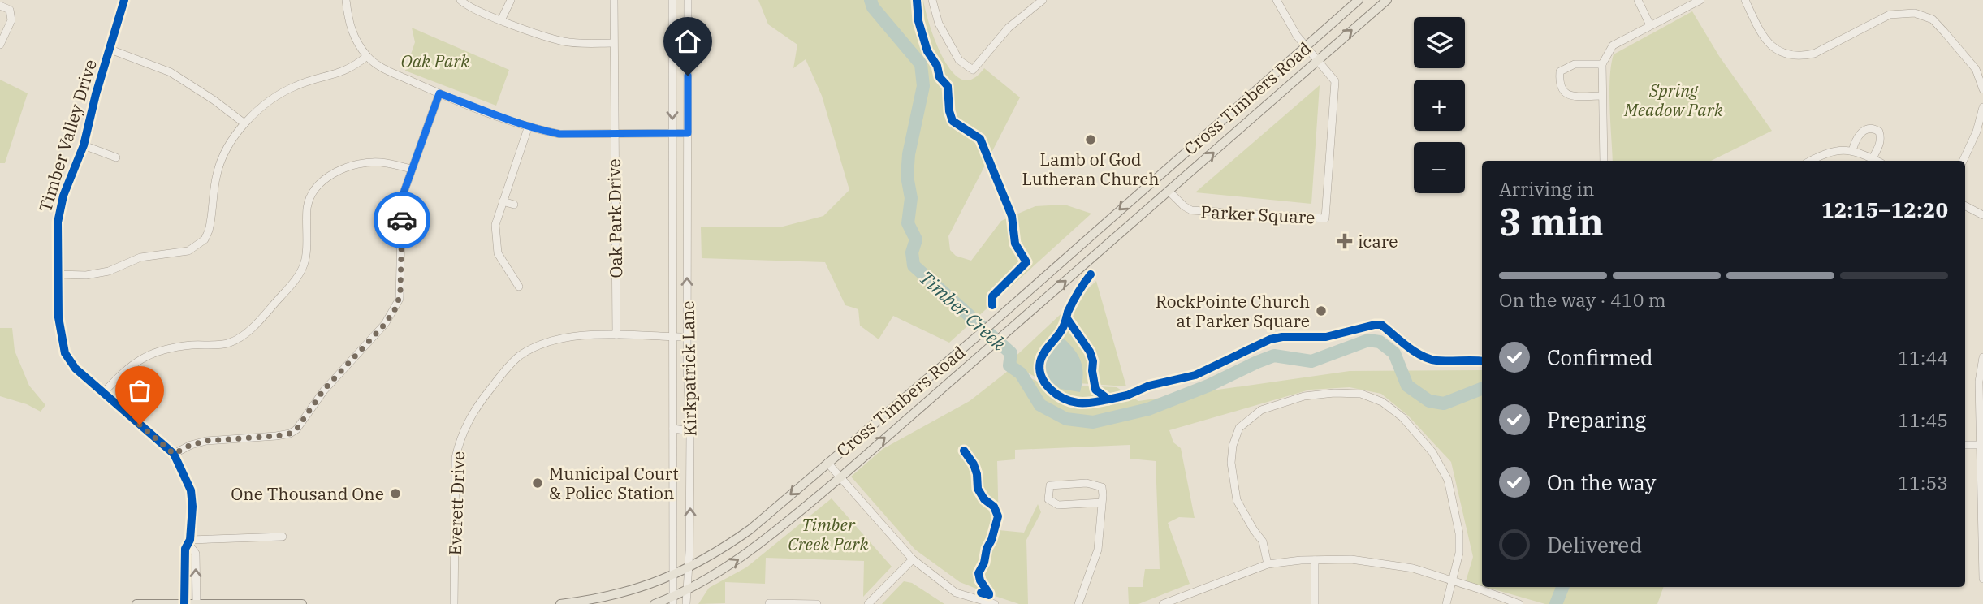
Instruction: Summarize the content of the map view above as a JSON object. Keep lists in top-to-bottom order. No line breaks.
{"streets":{"main road":["Cross Timbers Road"],"street":["Timber Valley Drive","Parker Square","Oak Park Drive","Kirkpatrick Lane","Everett Drive"]},"crossings":[["Cross Timbers Road","Parker Square"],["Cross Timbers Road","Kirkpatrick Lane"],["Oak Park Drive","Everett Drive"],["Kirkpatrick Lane","Everett Drive"]],"water":["Timber Creek"],"parks":["Oak Park","Spring Meadow Park","Timber Creek Park"],"places":{"other":["Lamb of God Lutheran Church","RockPointe Church at Parker Square","Municipal Court & Police Station","One Thousand One"],"health":["icare"]},"page":{"map_buttons":["+","−"],"heading":["3 min","Arriving in","12:15–12:20"],"bar":"On the way · 410 m","list":[["Confirmed","11:44"],["Preparing","11:45"],["On the way","11:53"],"Delivered"]}}
